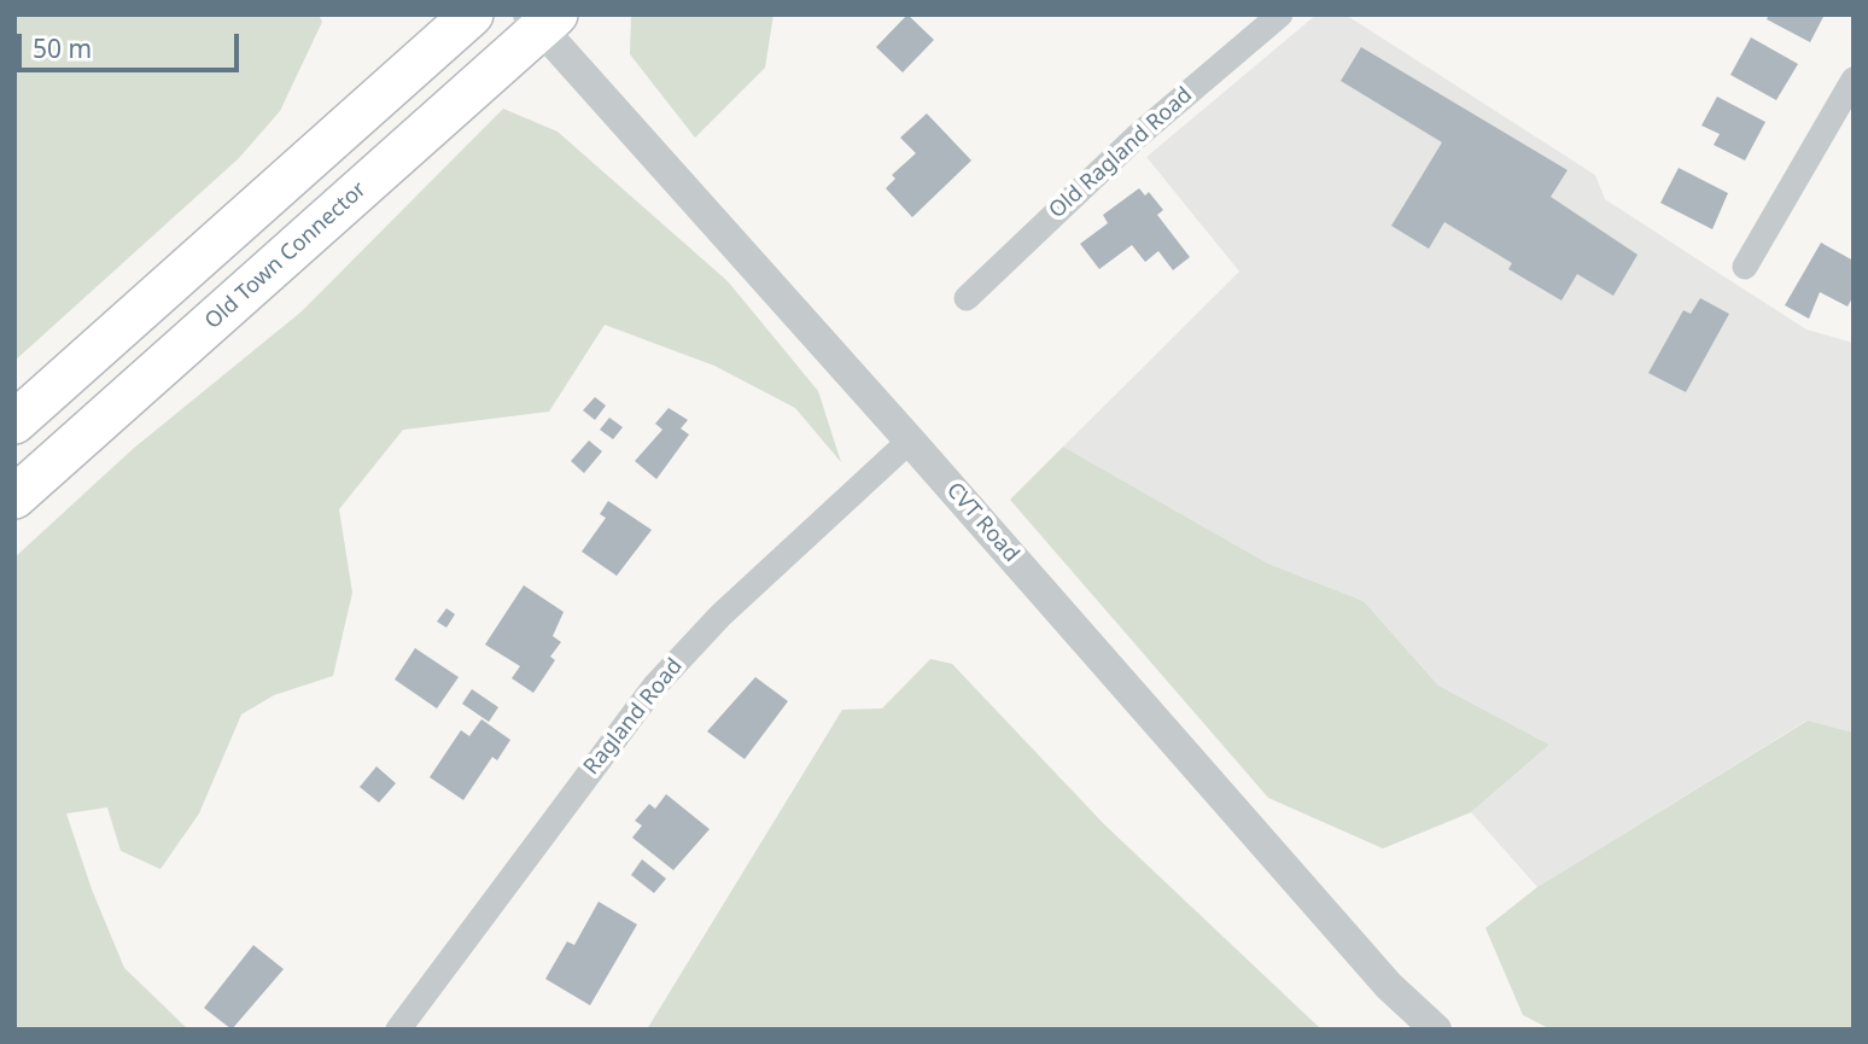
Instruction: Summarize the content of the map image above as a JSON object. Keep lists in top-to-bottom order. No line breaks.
{"streets":{"highway":["Old Town Connector"],"street":["Old Ragland Road","CVT Road","Ragland Road"]},"crossings":[["Old Town Connector","CVT Road"],["CVT Road","Ragland Road"]],"scale_bar":"50 m"}
